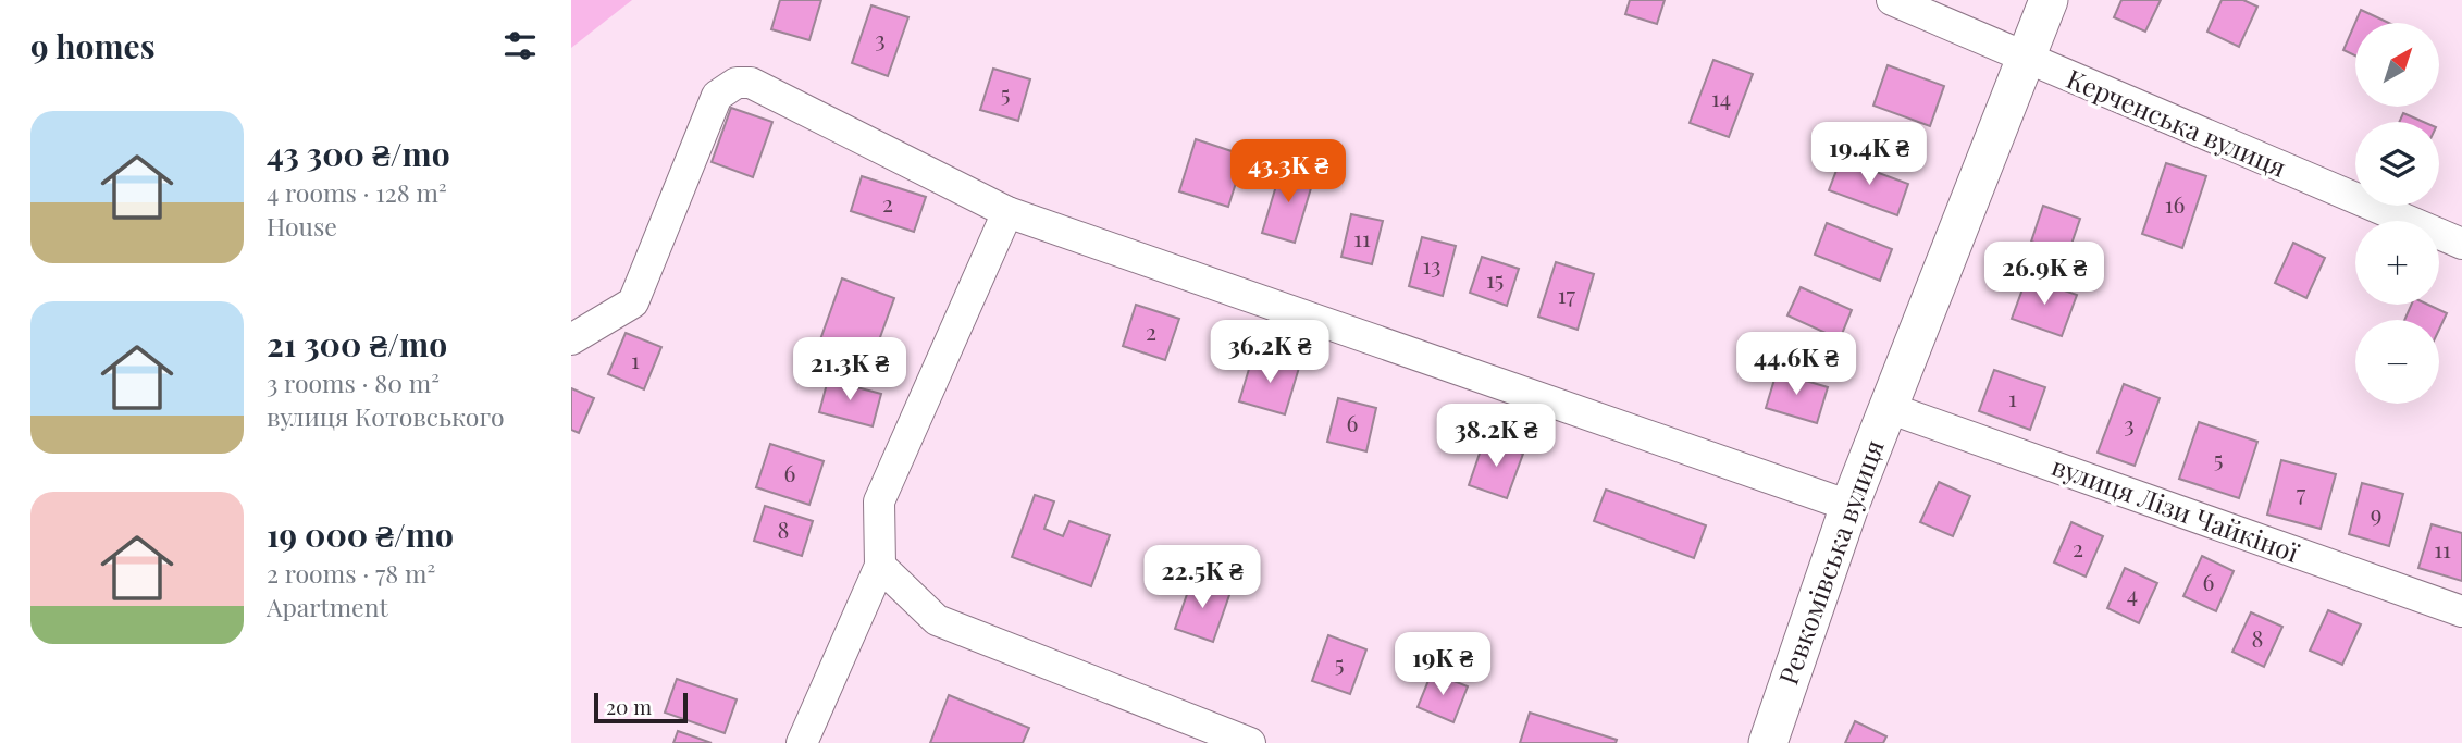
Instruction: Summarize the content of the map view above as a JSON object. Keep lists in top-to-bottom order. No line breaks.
{"streets":{"street":["Керченська вулиця","вулиця Лізи Чайкіної","Ревкомівська вулиця"]},"crossings":[["Керченська вулиця","Ревкомівська вулиця"],["вулиця Лізи Чайкіної","Ревкомівська вулиця"]],"house_numbers":["3","5","14","2","16","11","13","15","17","2","1","1","6","3","5","6","7","9","8","2","11","6","4","8","5"],"scale_bar":"20 m","north":"top right","page":{"heading":"9 homes","map_buttons":["+","−"],"list":[{"name":"43 300 ₴/mo","note":"4 rooms · 128 m² · House"},{"name":"21 300 ₴/mo","note":"3 rooms · 80 m² · вулиця Котовського"},{"name":"19 000 ₴/mo","note":"2 rooms · 78 m² · Apartment"}],"price":["19.4K ₴","43.3K ₴","26.9K ₴","36.2K ₴","44.6K ₴","21.3K ₴","38.2K ₴","22.5K ₴","19K ₴"],"scale":"20 m"}}
